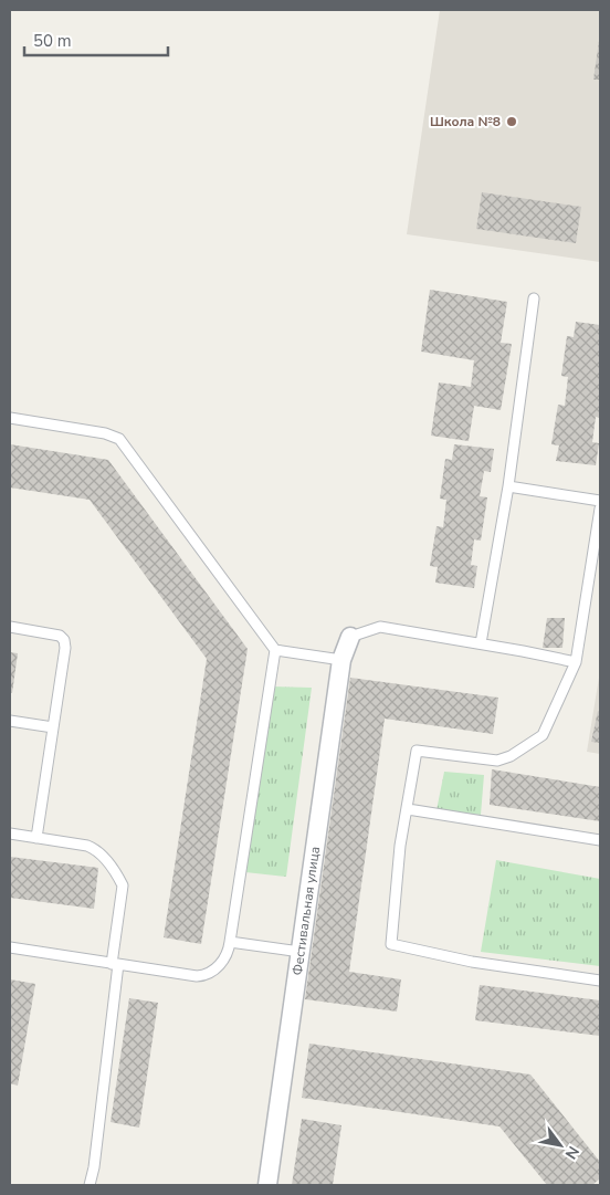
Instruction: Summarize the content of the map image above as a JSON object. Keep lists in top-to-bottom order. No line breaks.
{"streets":{"street":["Фестивальная улица"]},"places":["Школа №8"],"scale_bar":"50 m","north":"bottom right"}
